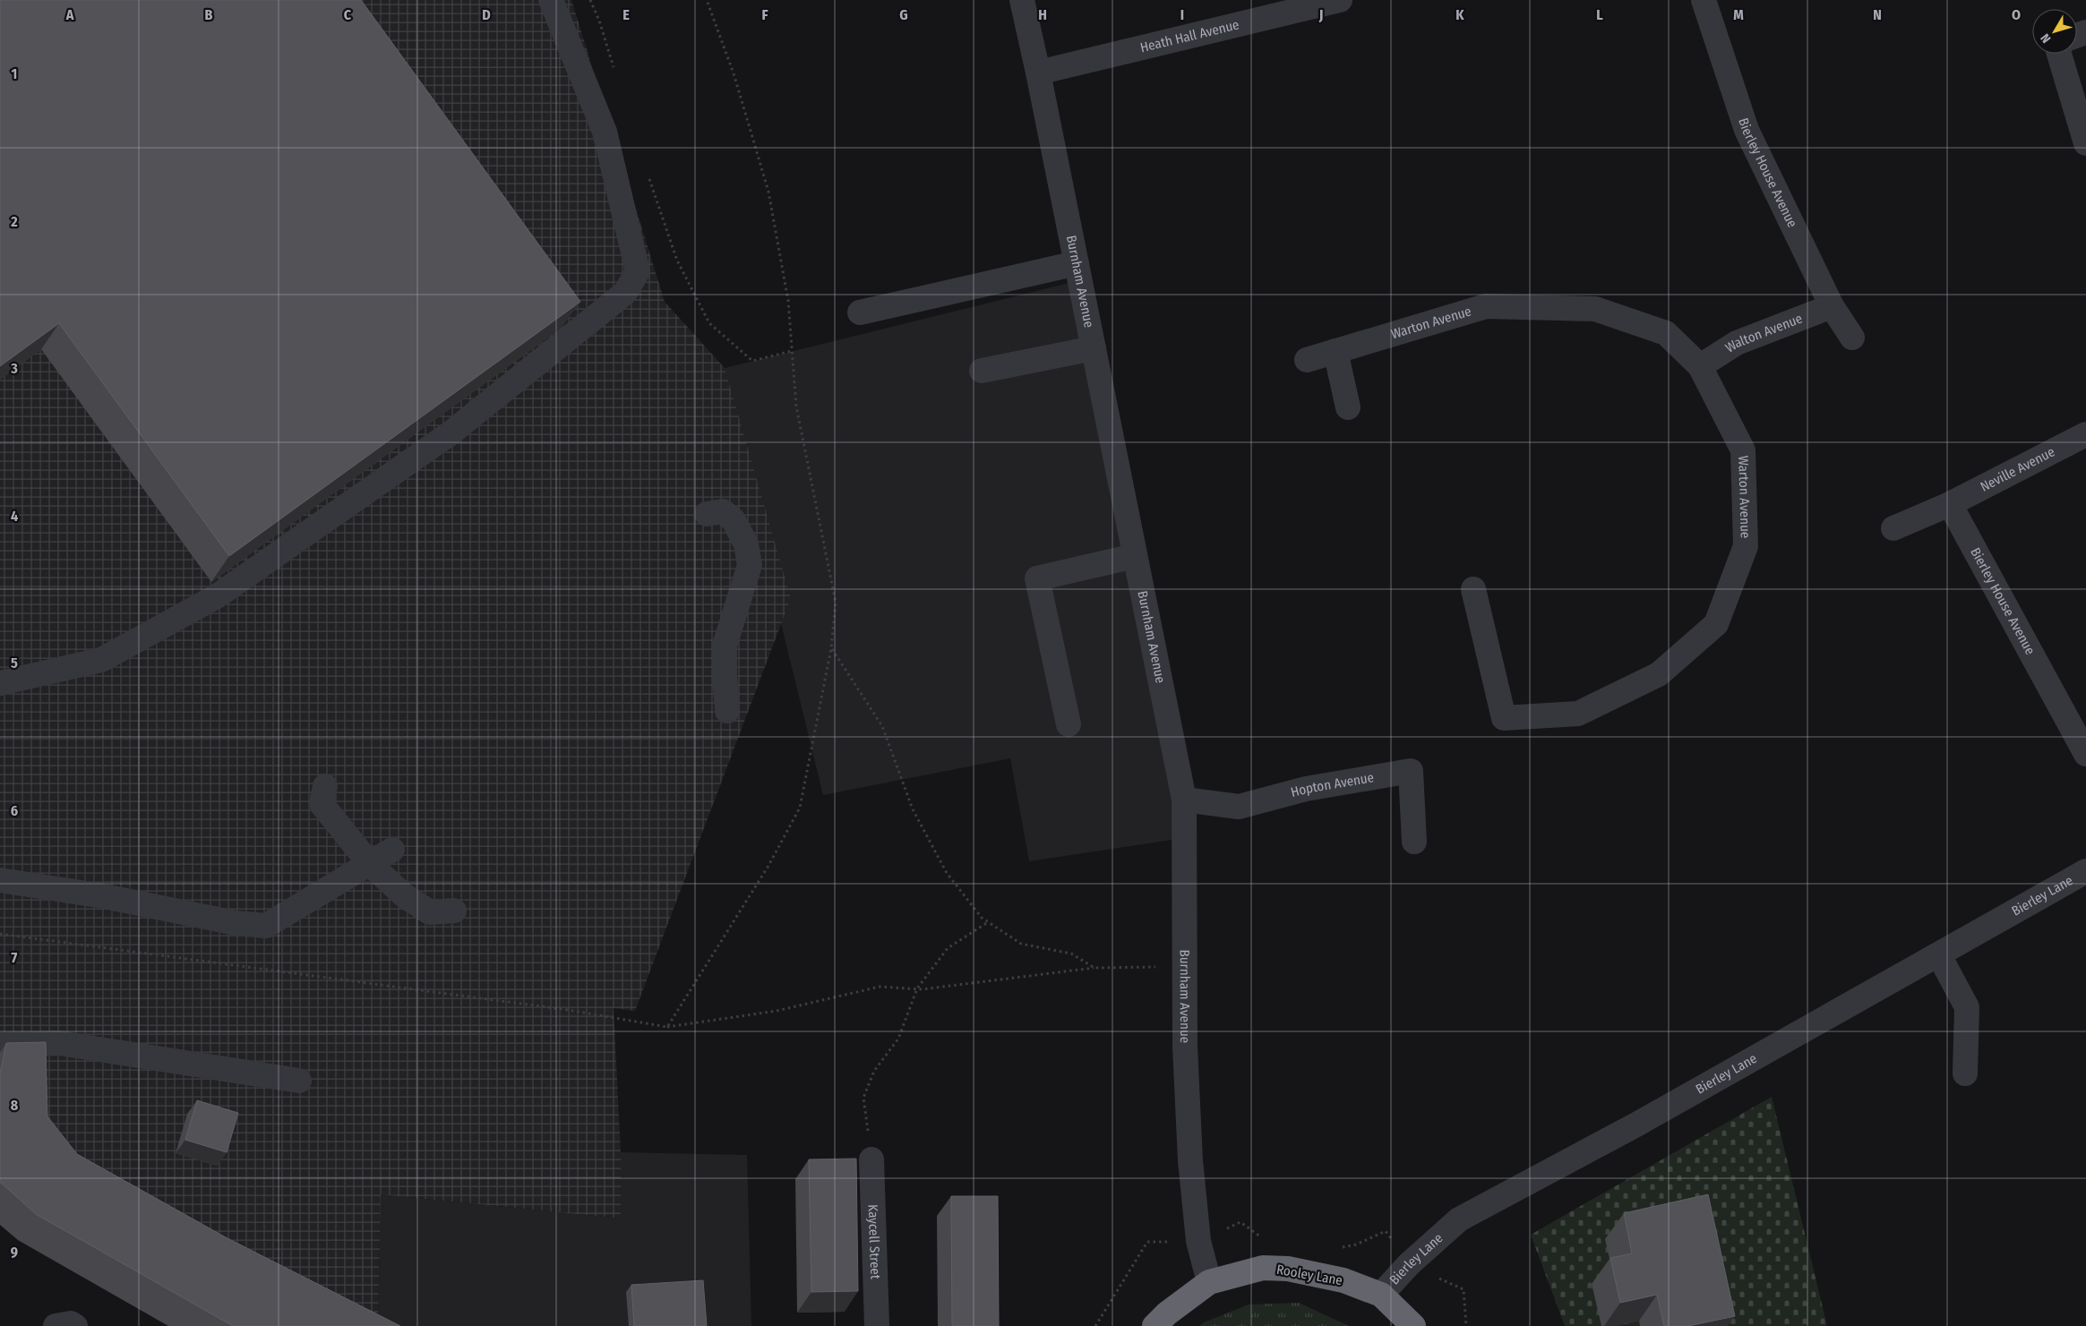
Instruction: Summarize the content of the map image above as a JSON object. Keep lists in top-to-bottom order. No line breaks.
{"streets":{"highway":["Rooley Lane"],"street":["Heath Hall Avenue","Bierley House Avenue","Burnham Avenue","Warton Avenue","Walton Avenue","Neville Avenue","Hopton Avenue","Bierley Lane","Kaycell Street"]},"crossings":[["Heath Hall Avenue","Burnham Avenue"],["Bierley House Avenue","Walton Avenue"],["Bierley House Avenue","Neville Avenue"],["Burnham Avenue","Hopton Avenue"],["Burnham Avenue","Rooley Lane"],["Warton Avenue","Walton Avenue"],["Bierley Lane","Rooley Lane"]],"north":"bottom left","grid":{"columns":["A","B","C","D","E","F","G","H","I","J","K","L","M","N","O"],"rows":["1","2","3","4","5","6","7","8","9"]}}
